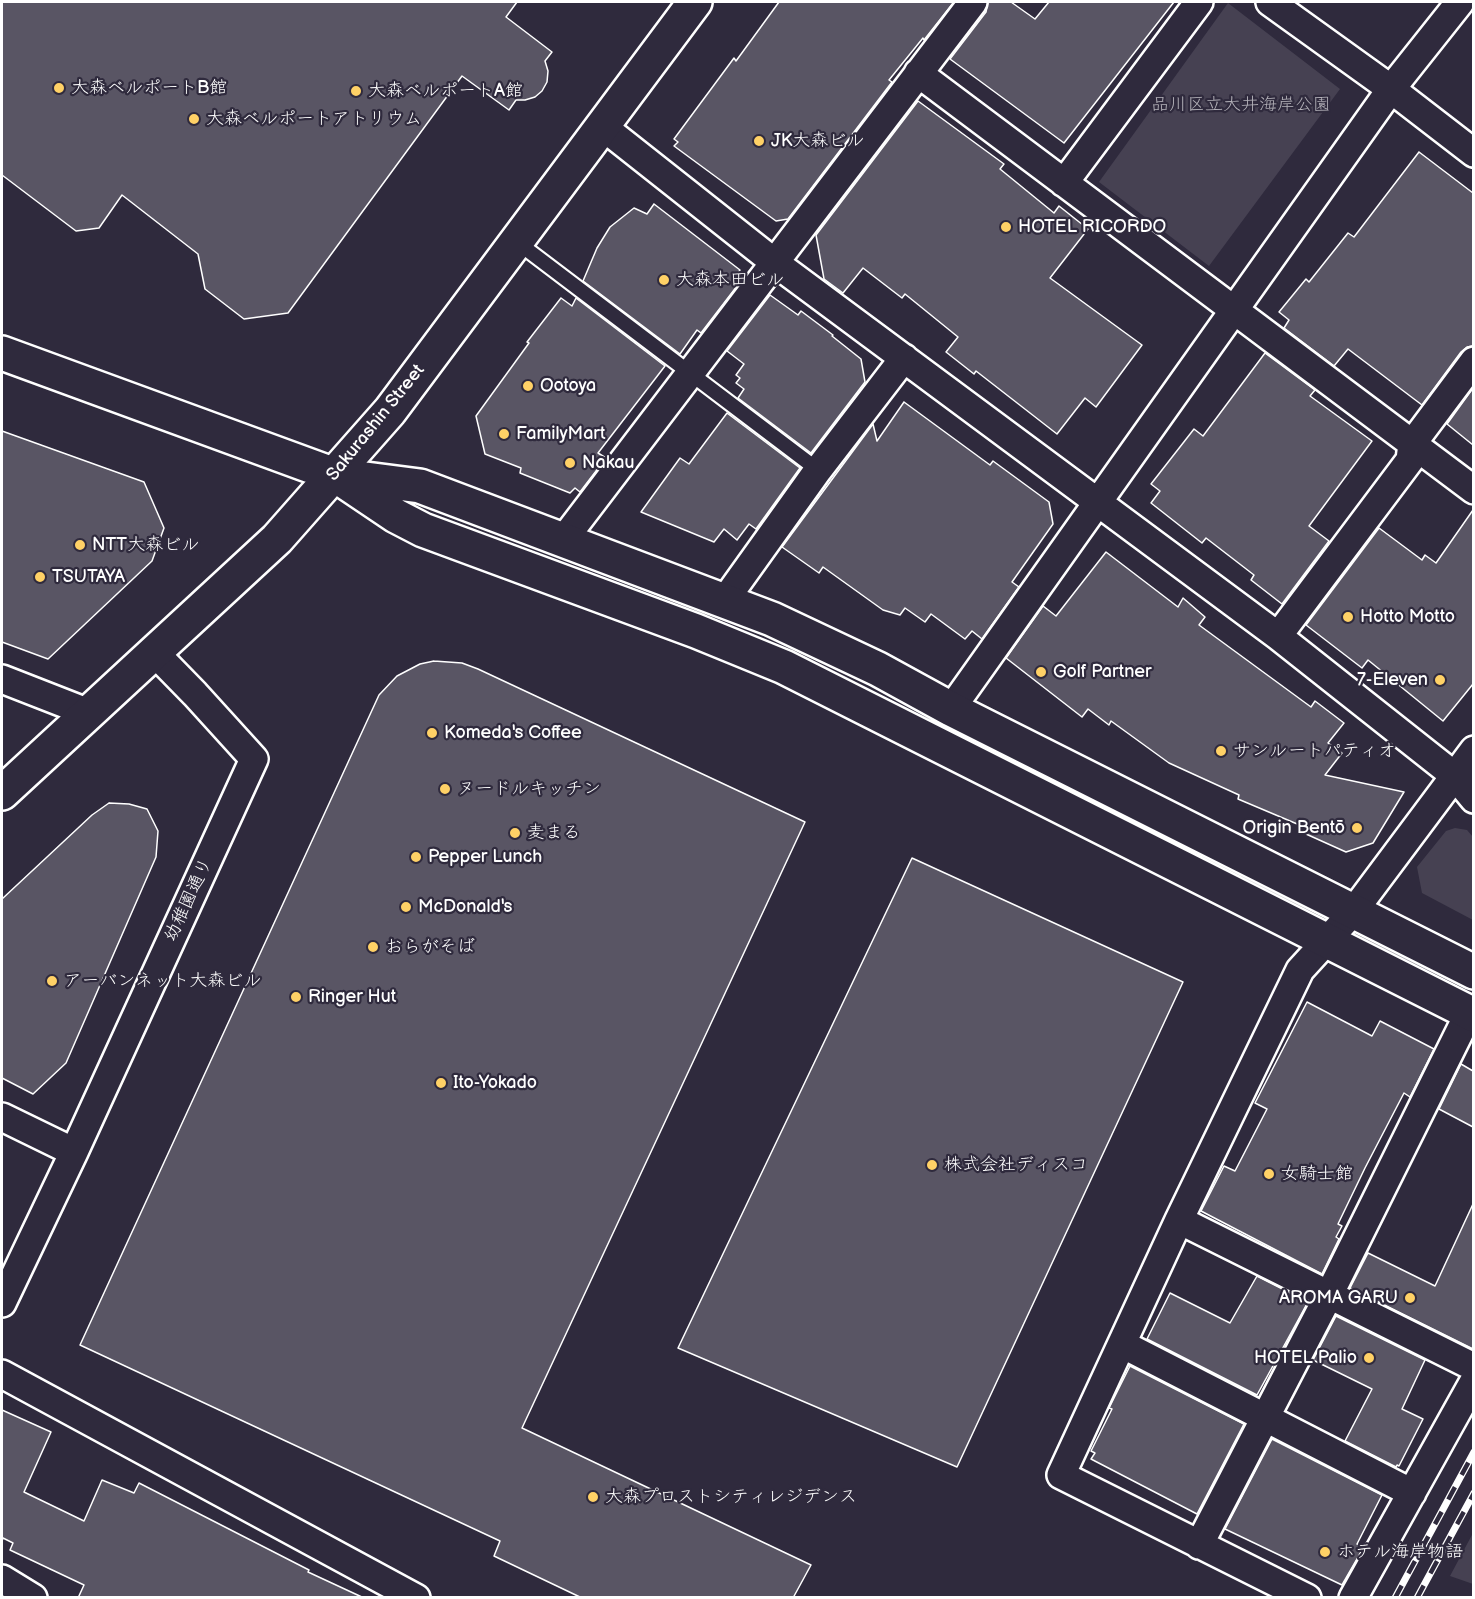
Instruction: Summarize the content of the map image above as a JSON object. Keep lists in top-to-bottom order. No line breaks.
{"streets":{"street":["Sakurashin Street","幼稚園通り"]},"crossings":[["Sakurashin Street","幼稚園通り"]],"parks":["品川区立大井海岸公園"],"places":["大森ベルポートB館","大森ベルポートA館","大森ベルポートアトリウム","JK大森ビル","HOTEL RICORDO","大森本田ビル","Ootoya","FamilyMart","Nakau","NTT大森ビル","TSUTAYA","Hotto Motto","Golf Partner","7-Eleven","Komeda's Coffee","サンルートパティオ","ヌードルキッチン","Origin Bentō","麦まる","Pepper Lunch","McDonald's","おらがそば","アーバンネット大森ビル","Ringer Hut","Ito-Yokado","株式会社ディスコ","女騎士館","AROMA GARU","HOTEL Palio","大森プロストシティレジデンス","ホテル海岸物語"]}
